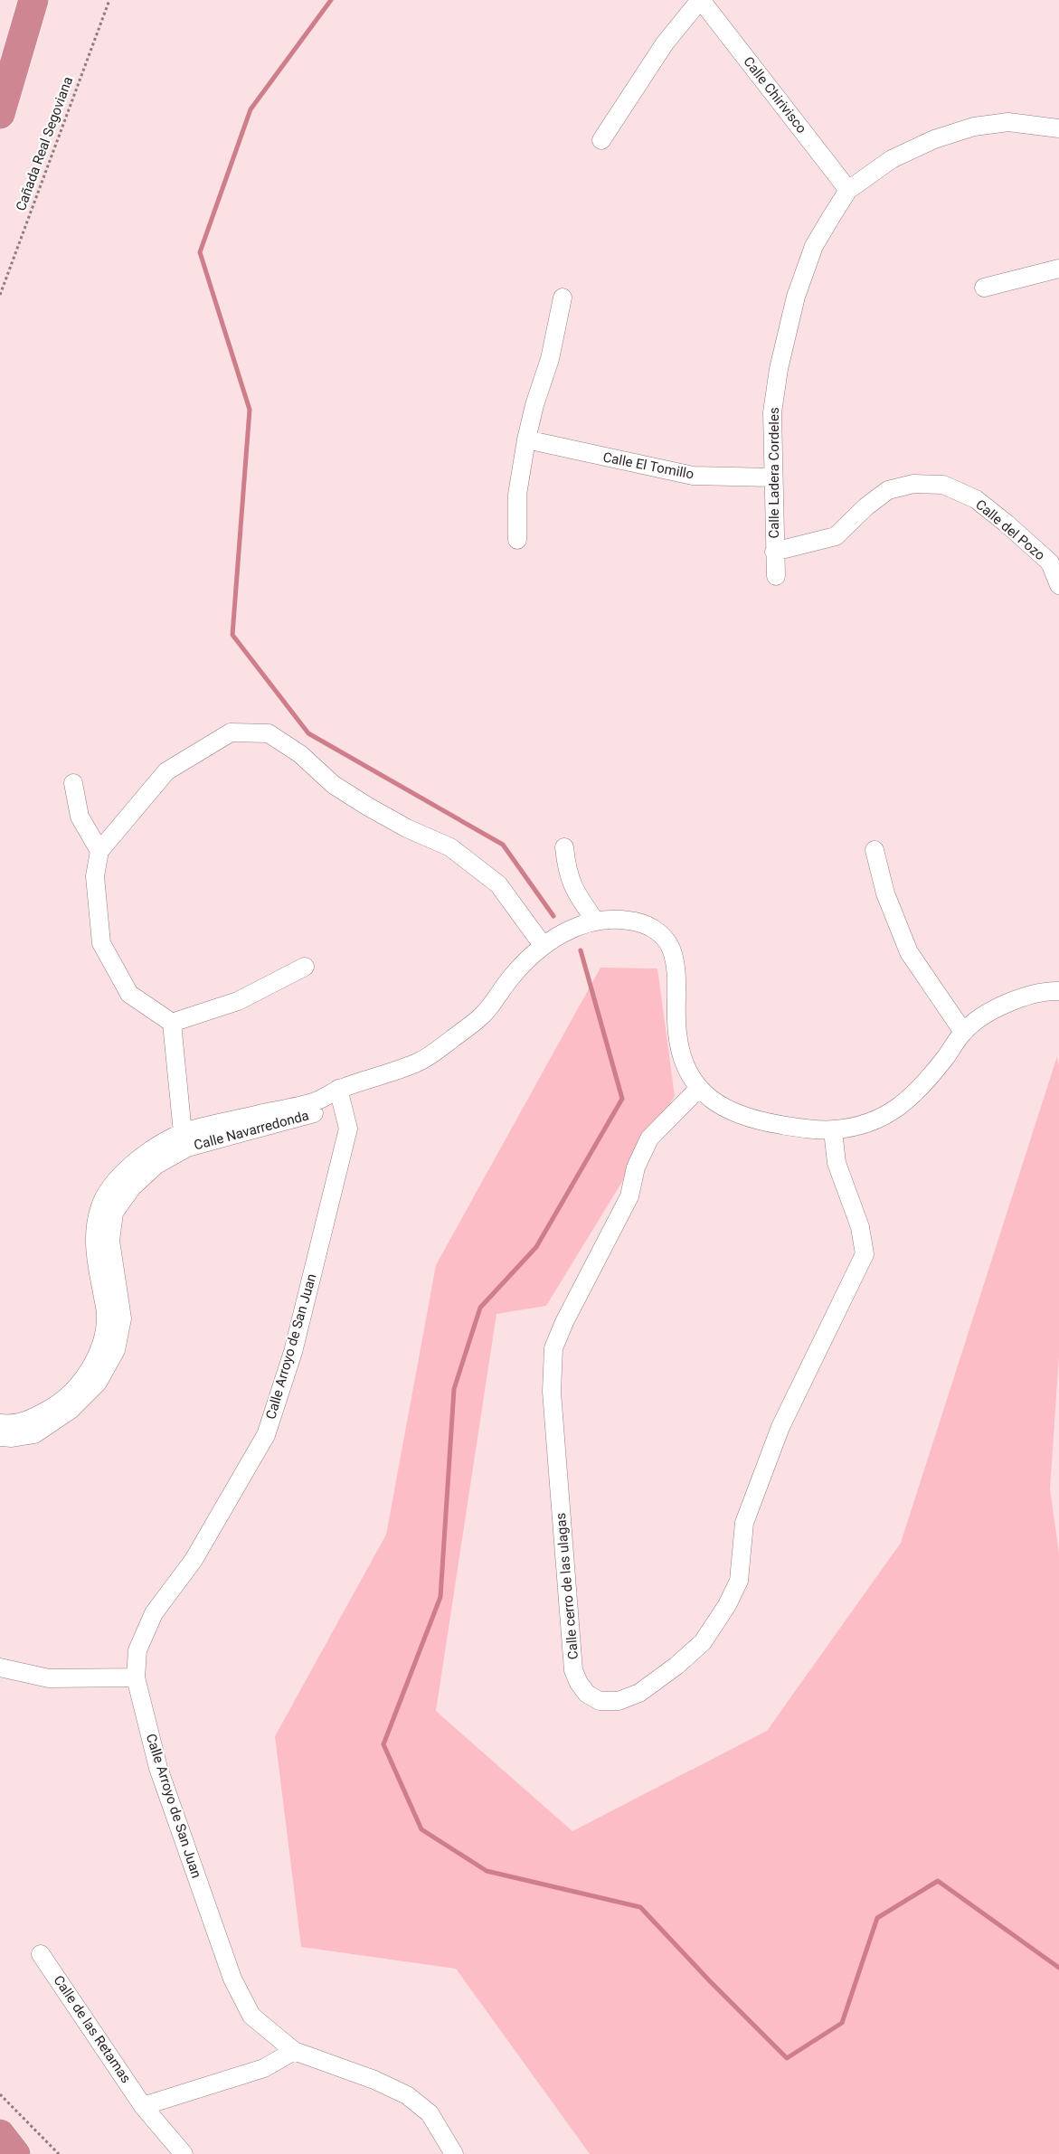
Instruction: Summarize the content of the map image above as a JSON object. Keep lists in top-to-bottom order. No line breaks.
{"streets":{"street":["Calle Chirivisco","Calle El Tomillo","Calle Ladera Cordeles","Calle del Pozo","Calle Navarredonda","Calle Arroyo de San Juan","Calle cerro de las ulagas","Calle de las Retamas"],"path":["Cañada Real Segoviana"]},"crossings":[["Calle Chirivisco","Calle Ladera Cordeles"],["Calle El Tomillo","Calle Ladera Cordeles"],["Calle Ladera Cordeles","Calle del Pozo"],["Calle Navarredonda","Calle Arroyo de San Juan"]]}
